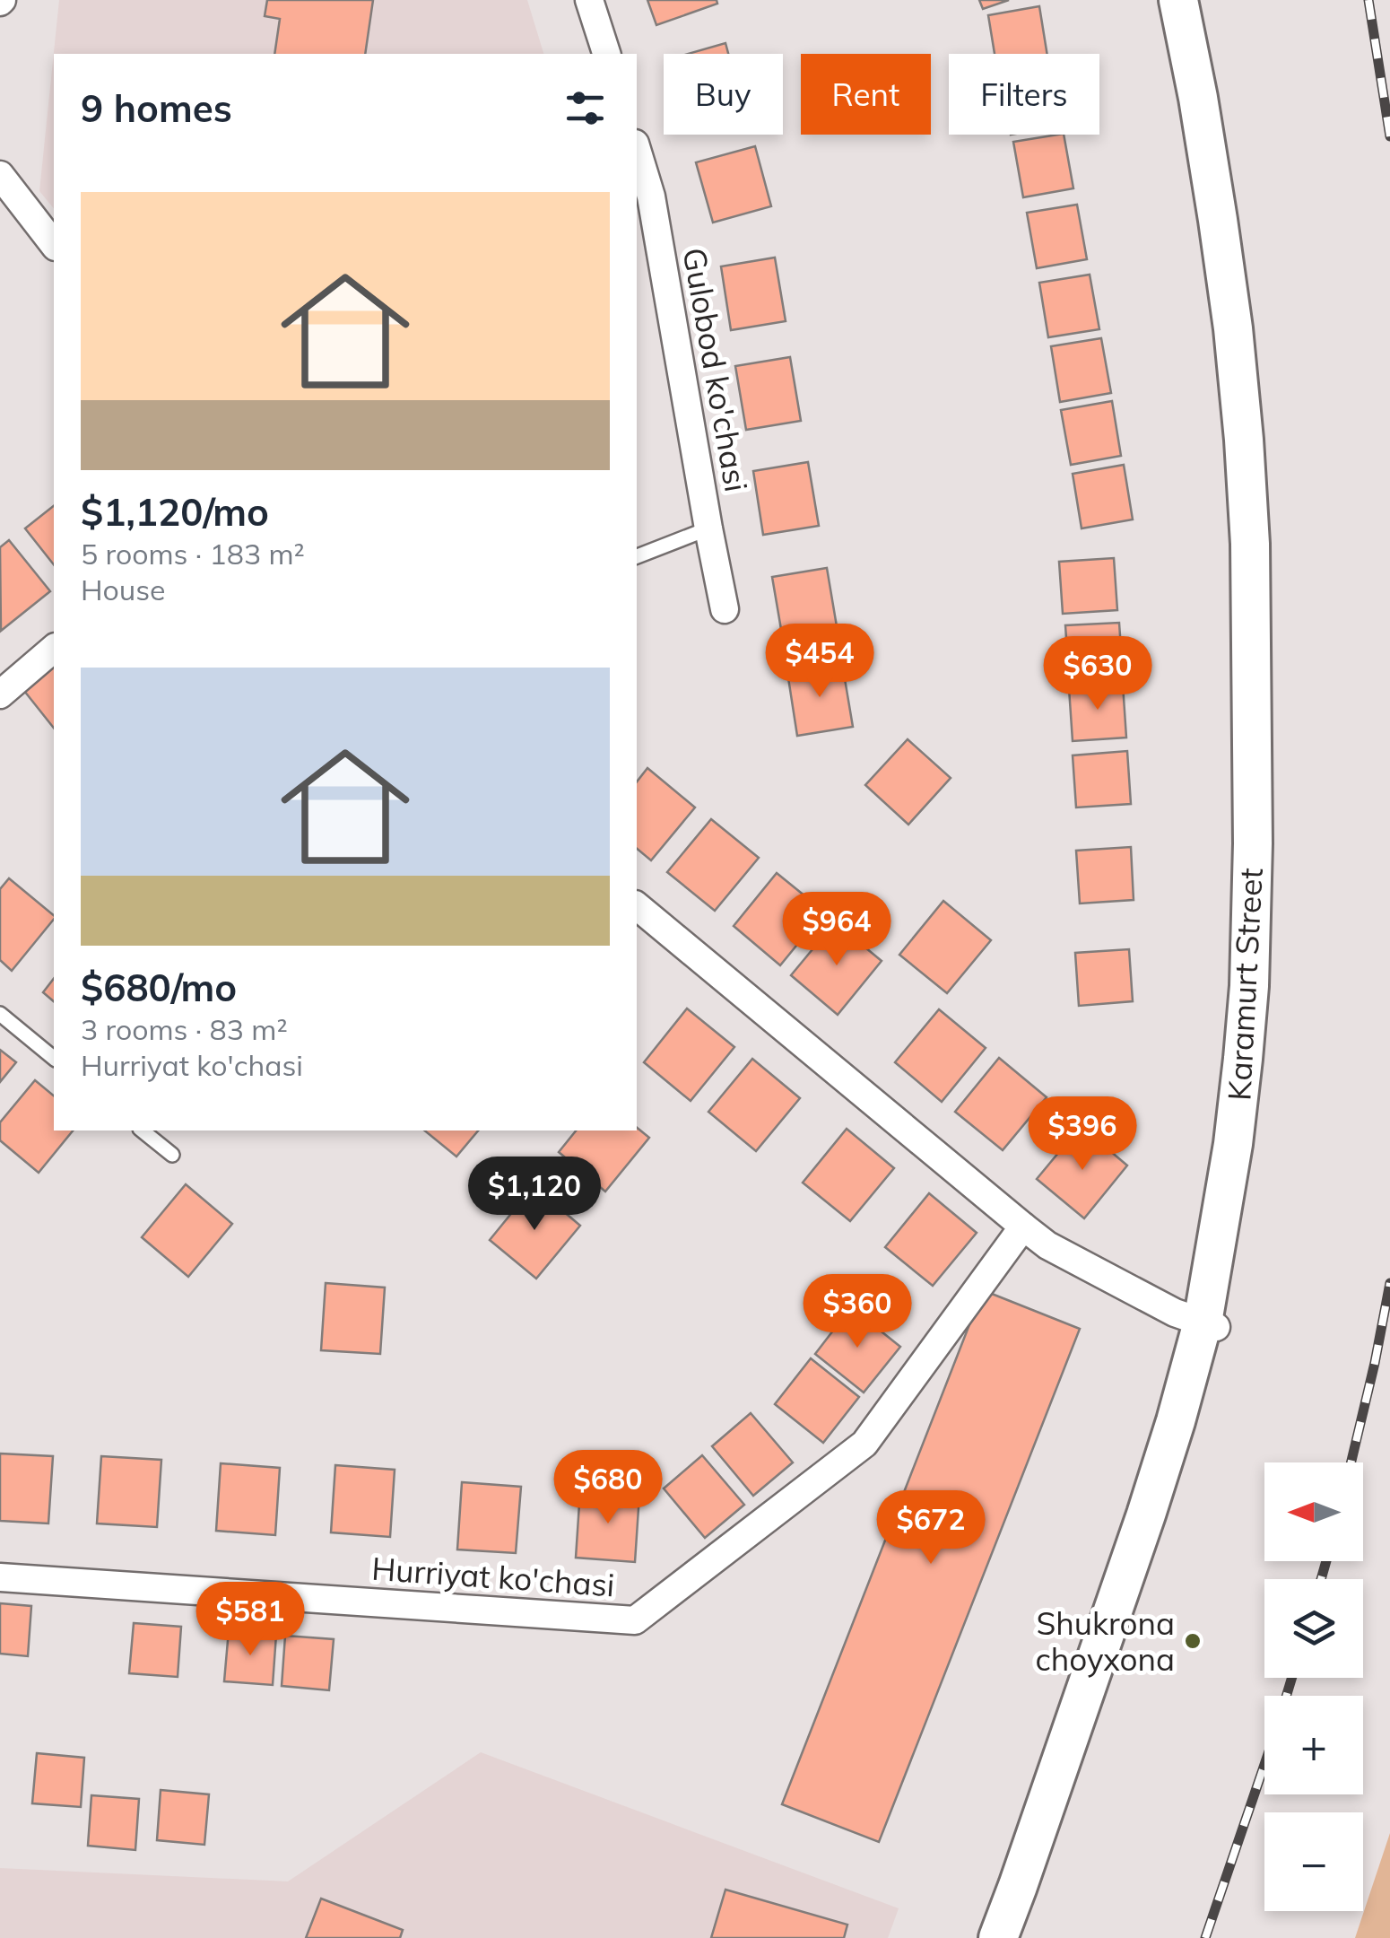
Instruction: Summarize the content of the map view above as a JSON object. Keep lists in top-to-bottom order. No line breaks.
{"streets":{"main road":["Karamurt Street"],"street":["Gulobod ko'chasi","Hurriyat ko'chasi"]},"places":["Shukrona choyxona"],"north":"left","page":{"chip":["Buy","Rent","Filters"],"heading":"9 homes","list":[{"name":"$1,120/mo","note":"5 rooms · 183 m² · House"},{"name":"$680/mo","note":"3 rooms · 83 m² · Hurriyat ko'chasi"}],"price":["$454","$630","$964","$396","$1,120","$360","$680","$672","$581"],"map_buttons":["+","−"]}}
